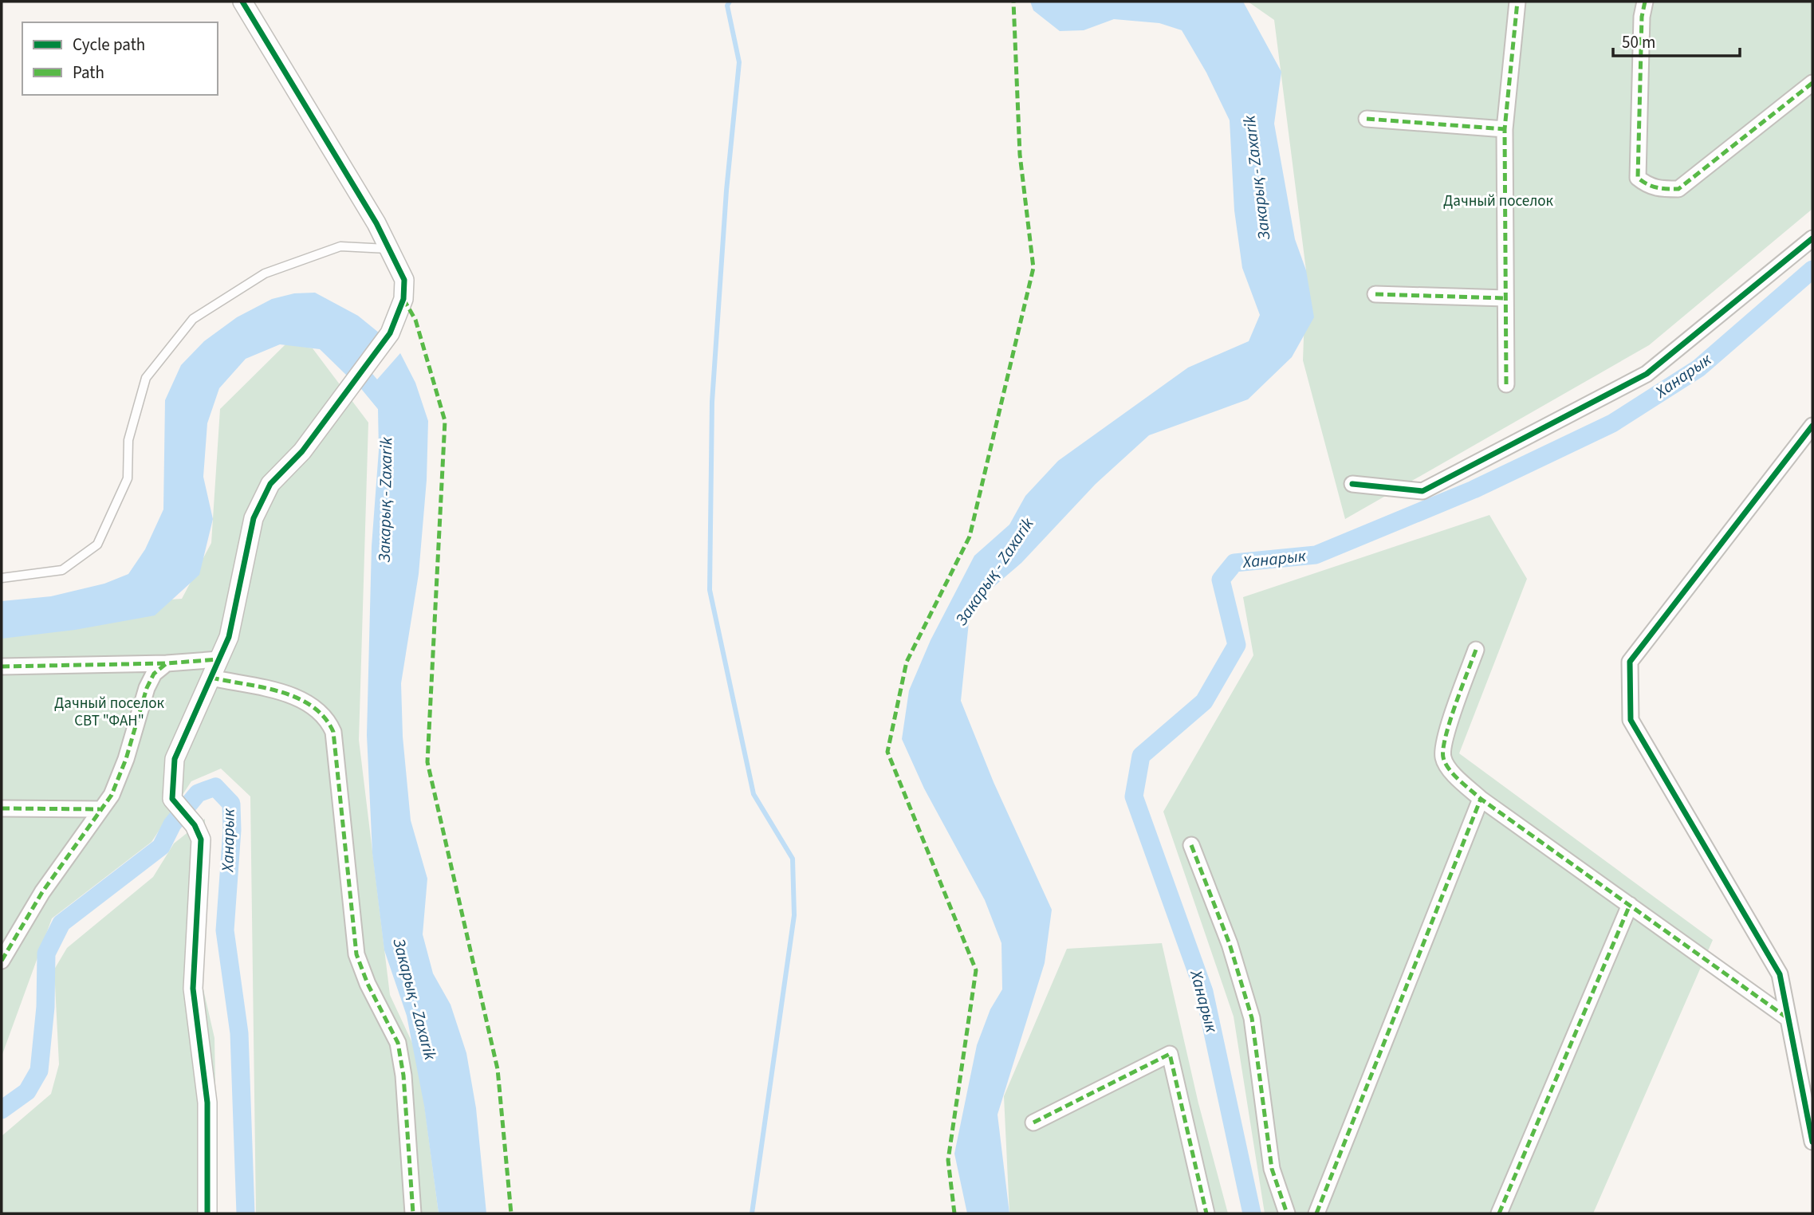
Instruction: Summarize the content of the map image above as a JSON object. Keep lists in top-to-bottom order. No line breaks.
{"water":["Закарық - Zaxarik","Ханарык"],"parks":["Дачный поселок","Дачный поселок СВТ \"ФАН\""],"legend":["Cycle path","Path"],"scale_bar":"50 m"}
